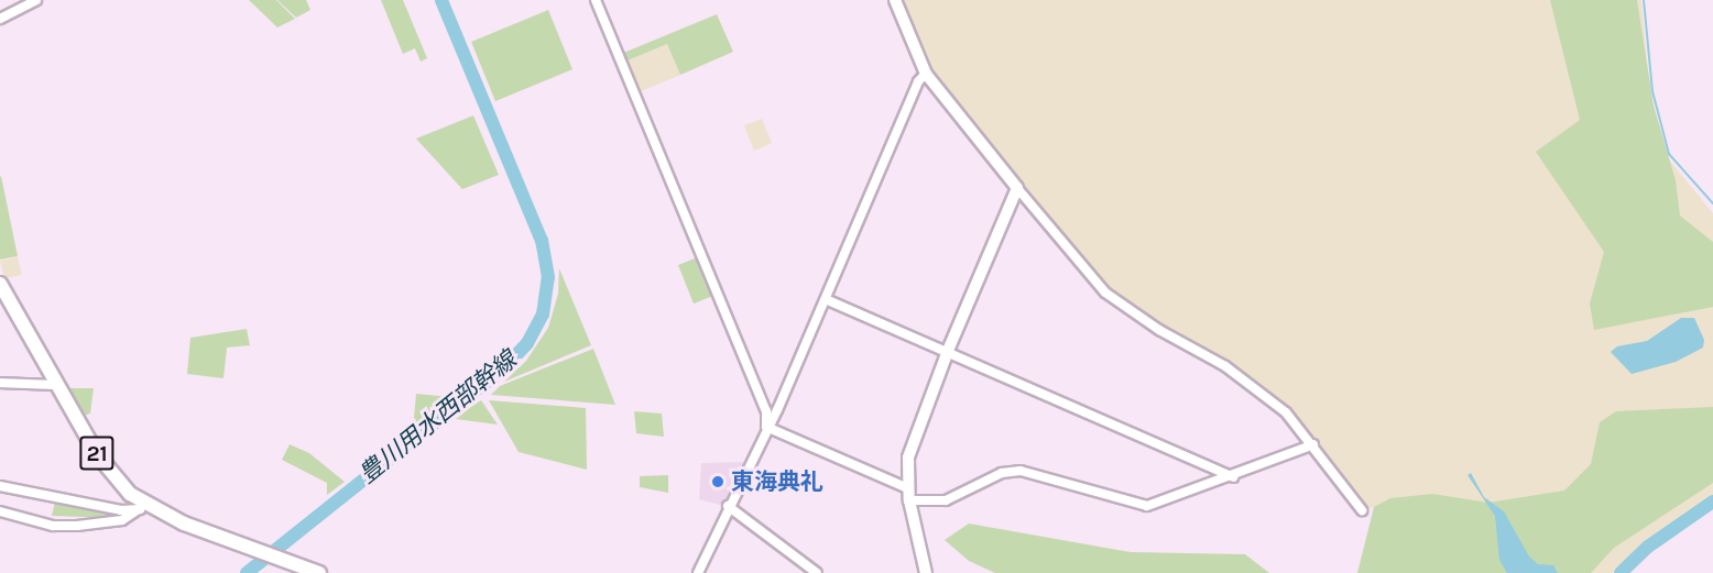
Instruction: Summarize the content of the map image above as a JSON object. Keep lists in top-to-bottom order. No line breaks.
{"streets":{"main road":["21"]},"water":["豊川用水西部幹線"],"places":["東海典礼"]}
